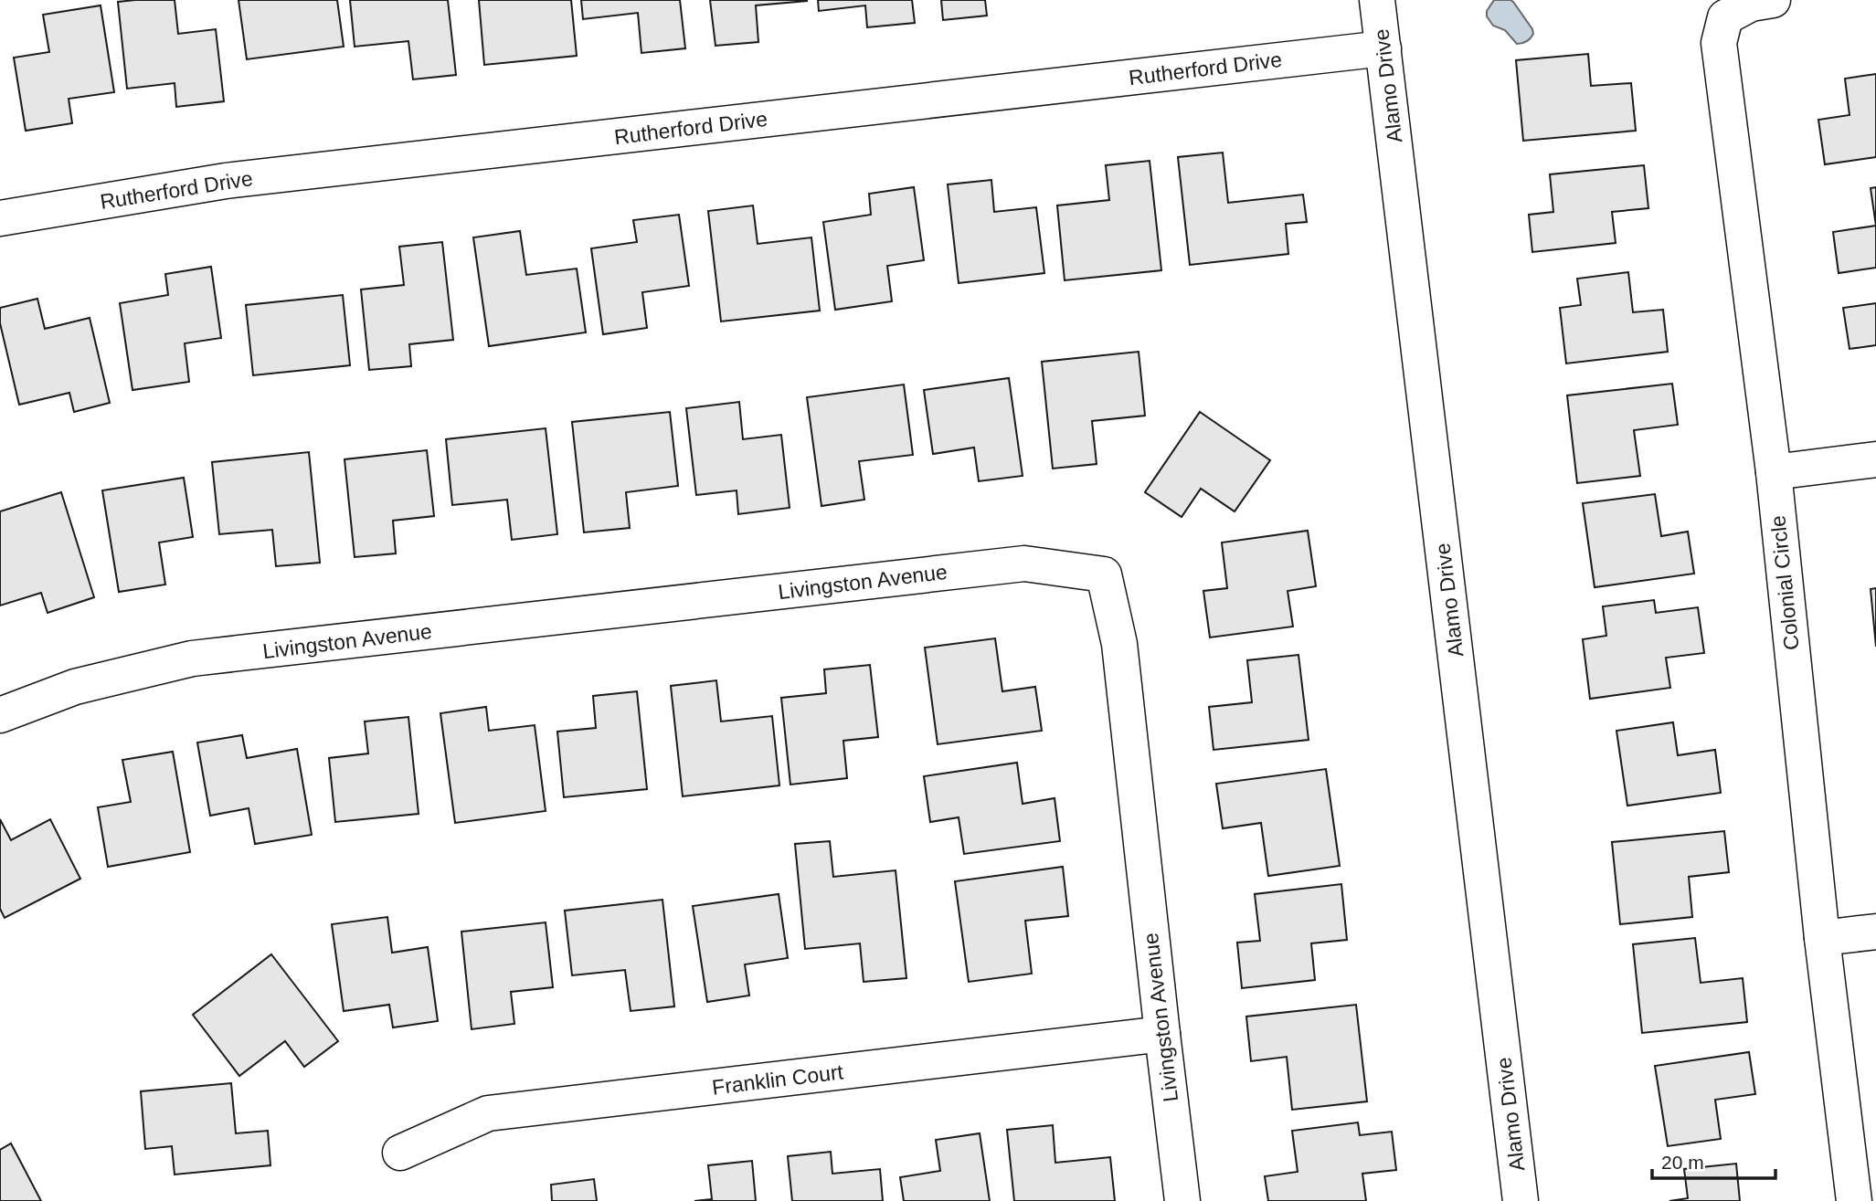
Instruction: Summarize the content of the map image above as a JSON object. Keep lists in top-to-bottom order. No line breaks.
{"streets":{"street":["Rutherford Drive","Alamo Drive","Livingston Avenue","Colonial Circle","Franklin Court"]},"crossings":[["Rutherford Drive","Alamo Drive"],["Livingston Avenue","Franklin Court"]],"scale_bar":"20 m"}
